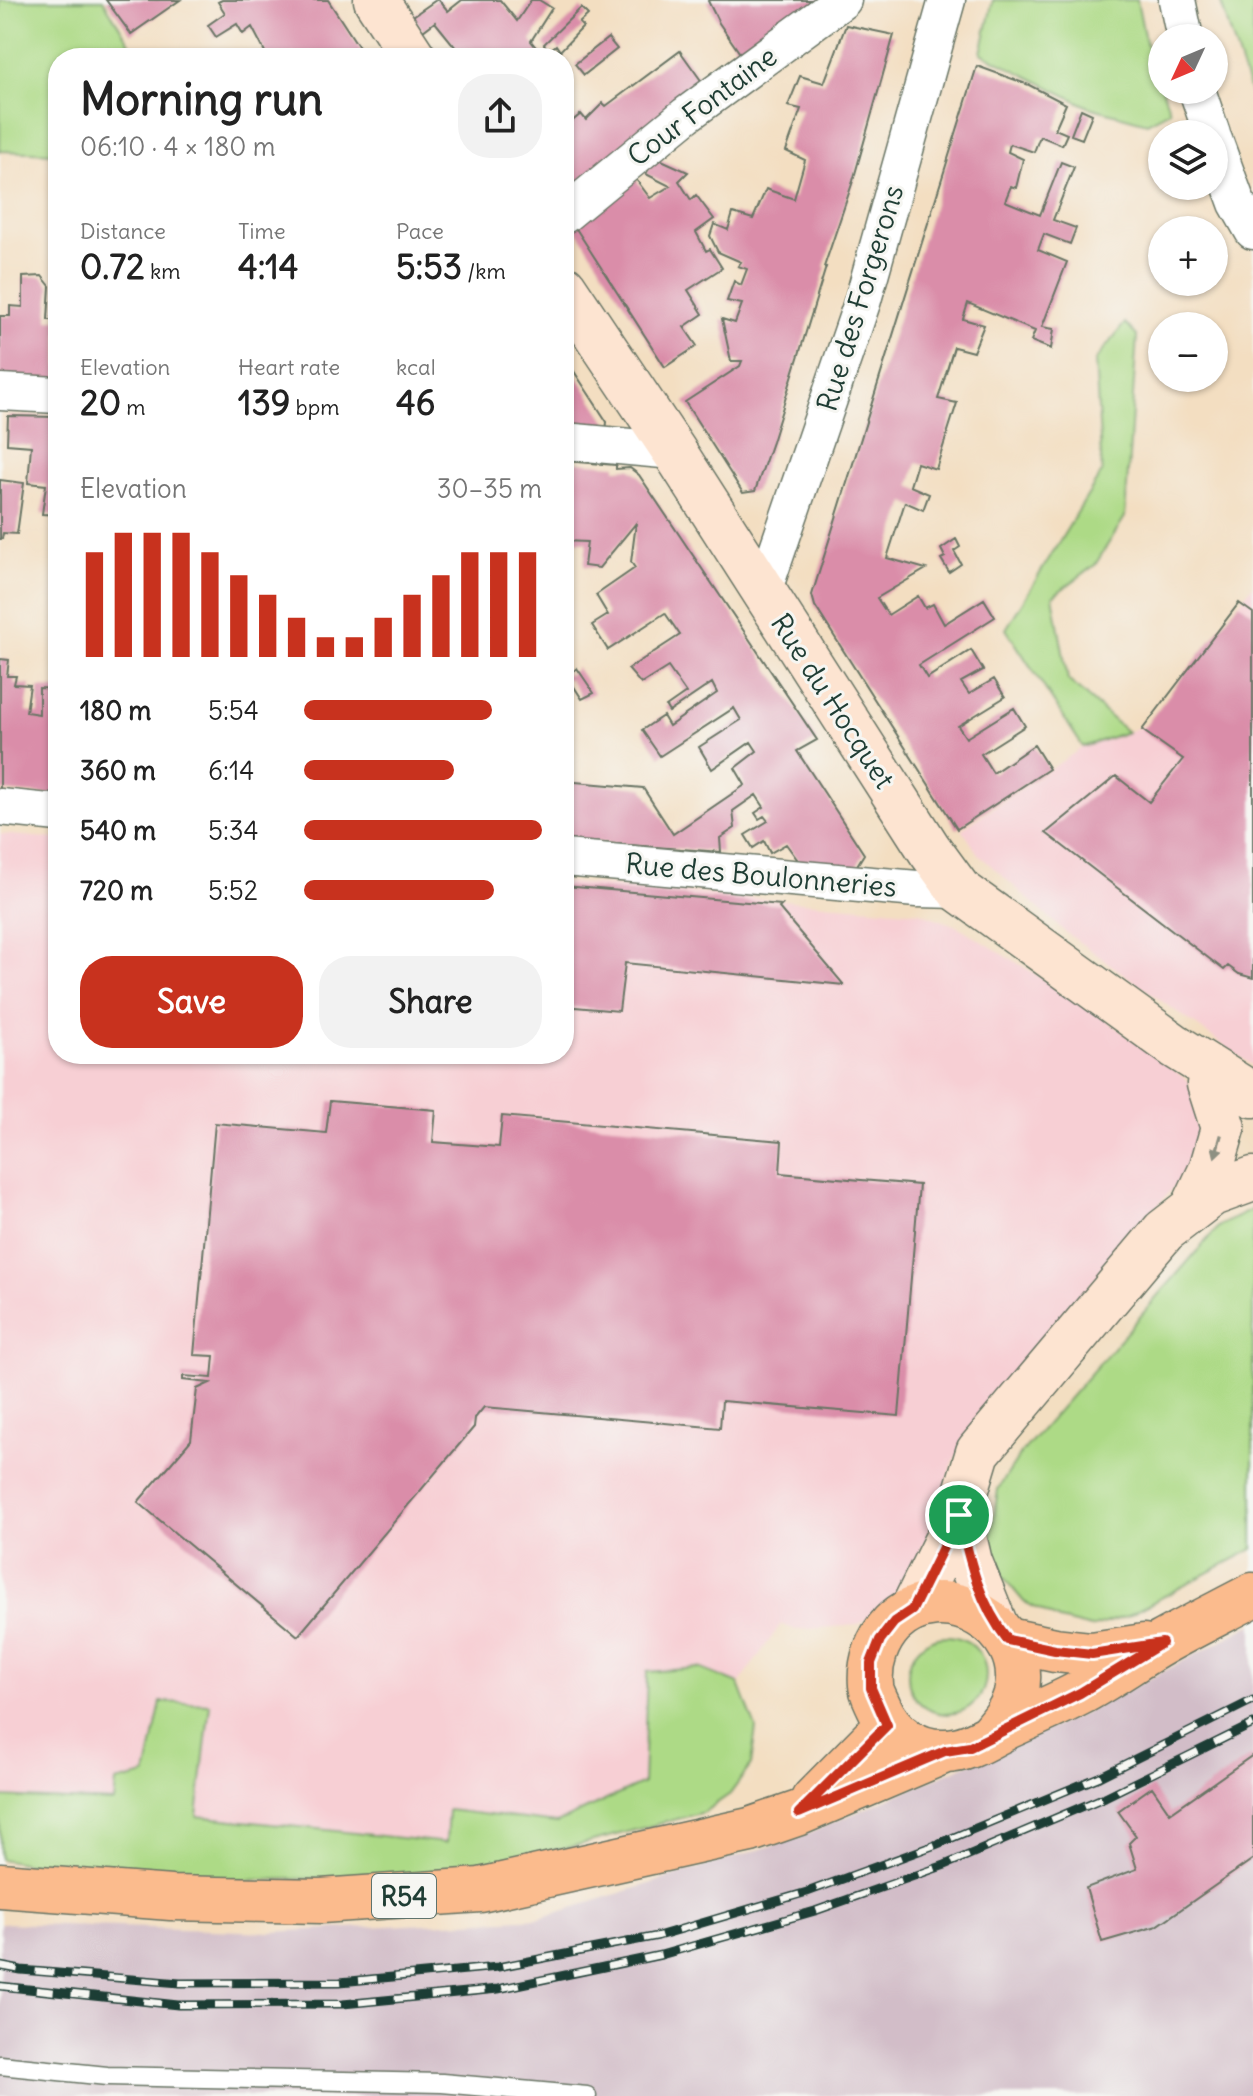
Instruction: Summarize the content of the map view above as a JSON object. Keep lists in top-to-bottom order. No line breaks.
{"streets":{"main road":["R54"],"street":["Cour Fontaine","Rue des Forgerons","Rue du Hocquet","Rue des Boulonneries"]},"crossings":[["Rue des Forgerons","Rue du Hocquet"],["Rue du Hocquet","Rue des Boulonneries"]],"north":"bottom left","page":{"map_buttons":["+","−"],"heading":["Morning run","06:10 · 4 × 180 m"],"stats":[["Distance","0.72 km"],["Time","4:14"],["Pace","5:53 /km"],["Elevation","20 m"],["Heart rate","139 bpm"],["kcal","46"]],"chart":["Elevation","30–35 m"],"list":[{"name":"180 m","note":"5:54"},{"name":"360 m","note":"6:14"},{"name":"540 m","note":"5:34"},{"name":"720 m","note":"5:52"}],"buttons":["Save","Share"]}}
